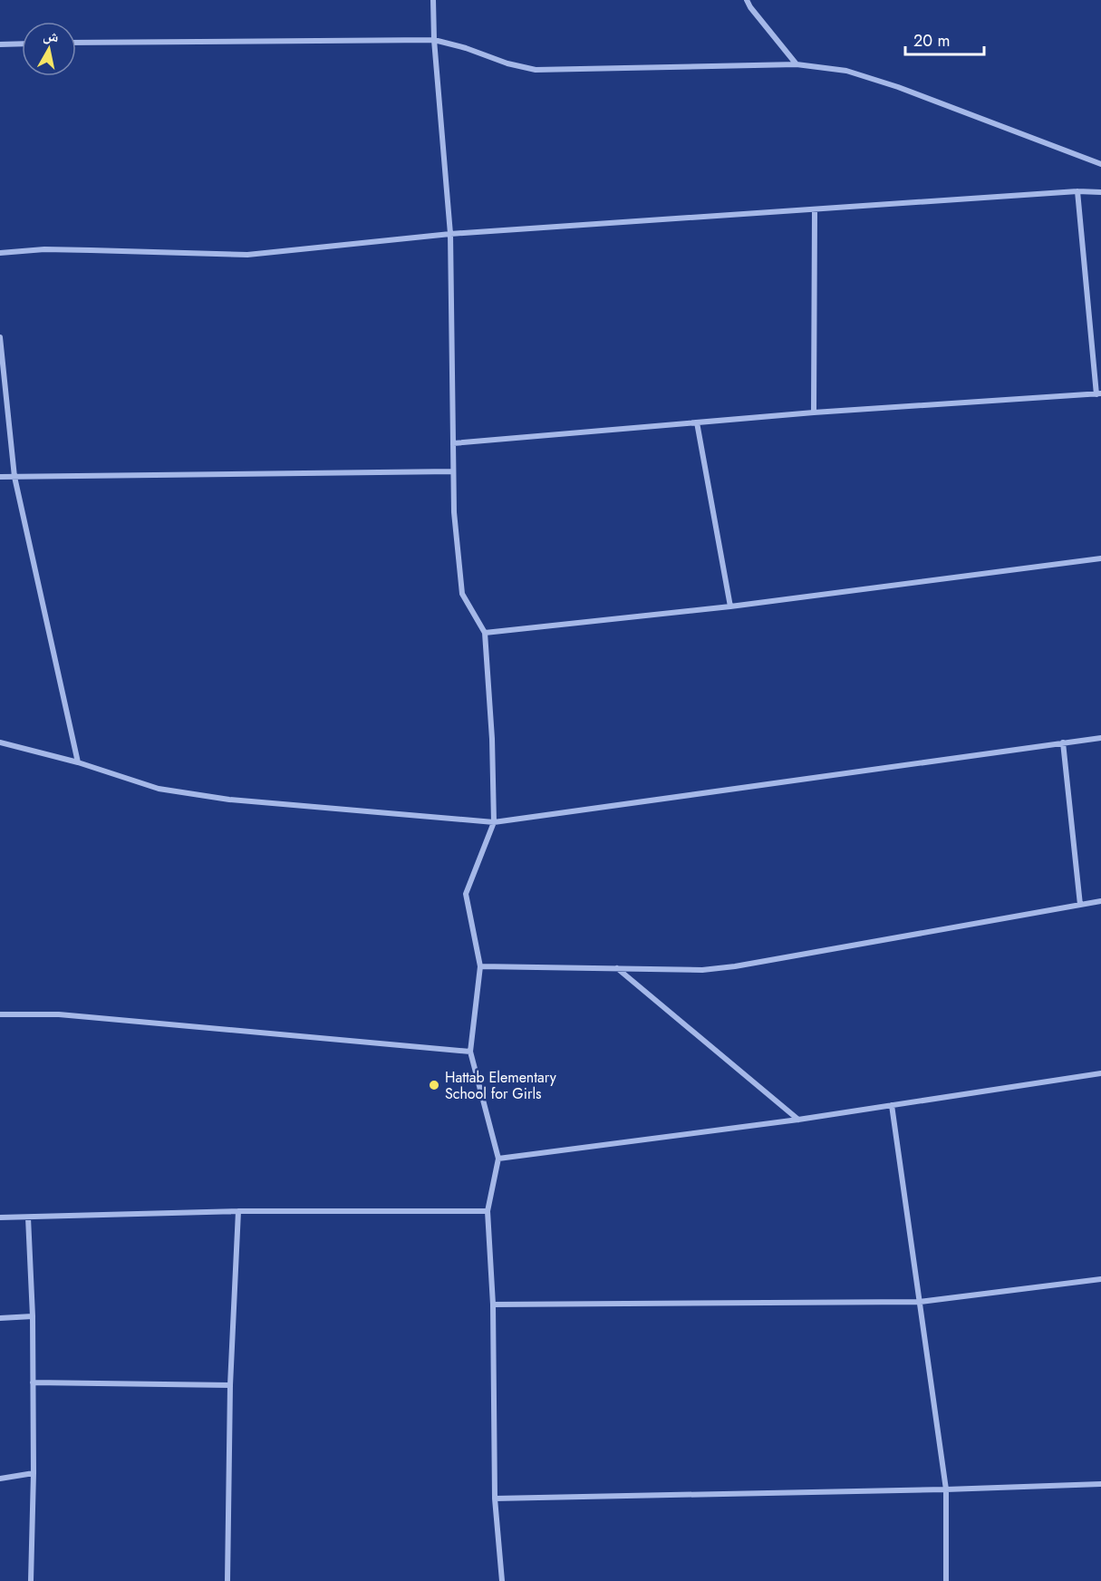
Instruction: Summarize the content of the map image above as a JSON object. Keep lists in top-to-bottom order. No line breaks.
{"places":["Hattab Elementary School for Girls"],"scale_bar":"20 m","north":"top"}
